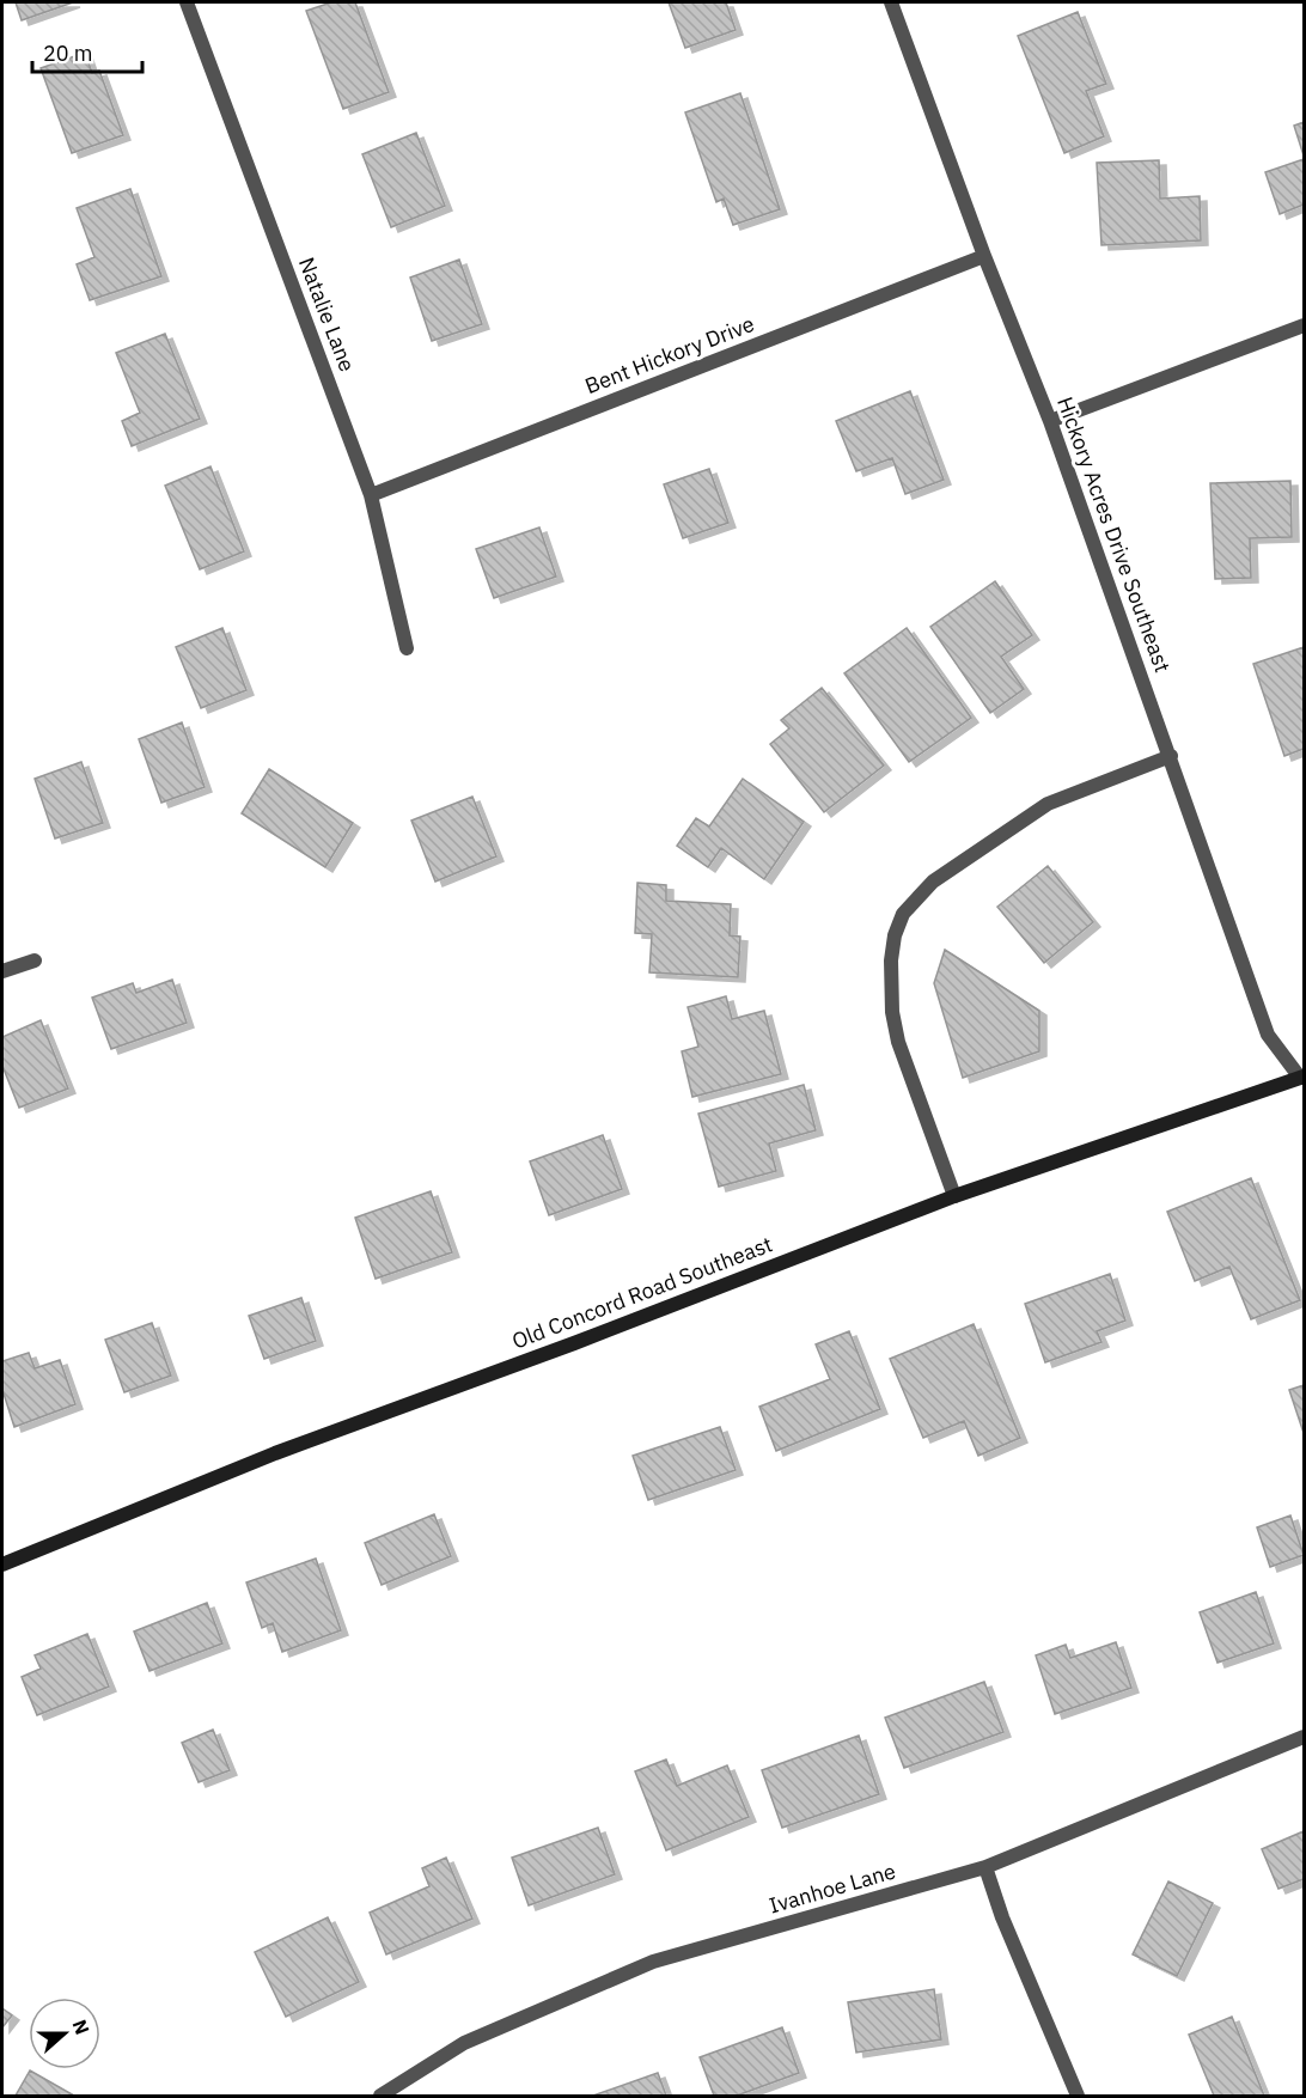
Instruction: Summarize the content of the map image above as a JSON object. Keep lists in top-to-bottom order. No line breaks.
{"streets":{"street":["Natalie Lane","Bent Hickory Drive","Hickory Acres Drive Southeast","Old Concord Road Southeast","Ivanhoe Lane"]},"crossings":[["Natalie Lane","Bent Hickory Drive"],["Bent Hickory Drive","Hickory Acres Drive Southeast"],["Hickory Acres Drive Southeast","Old Concord Road Southeast"]],"scale_bar":"20 m","north":"right"}
